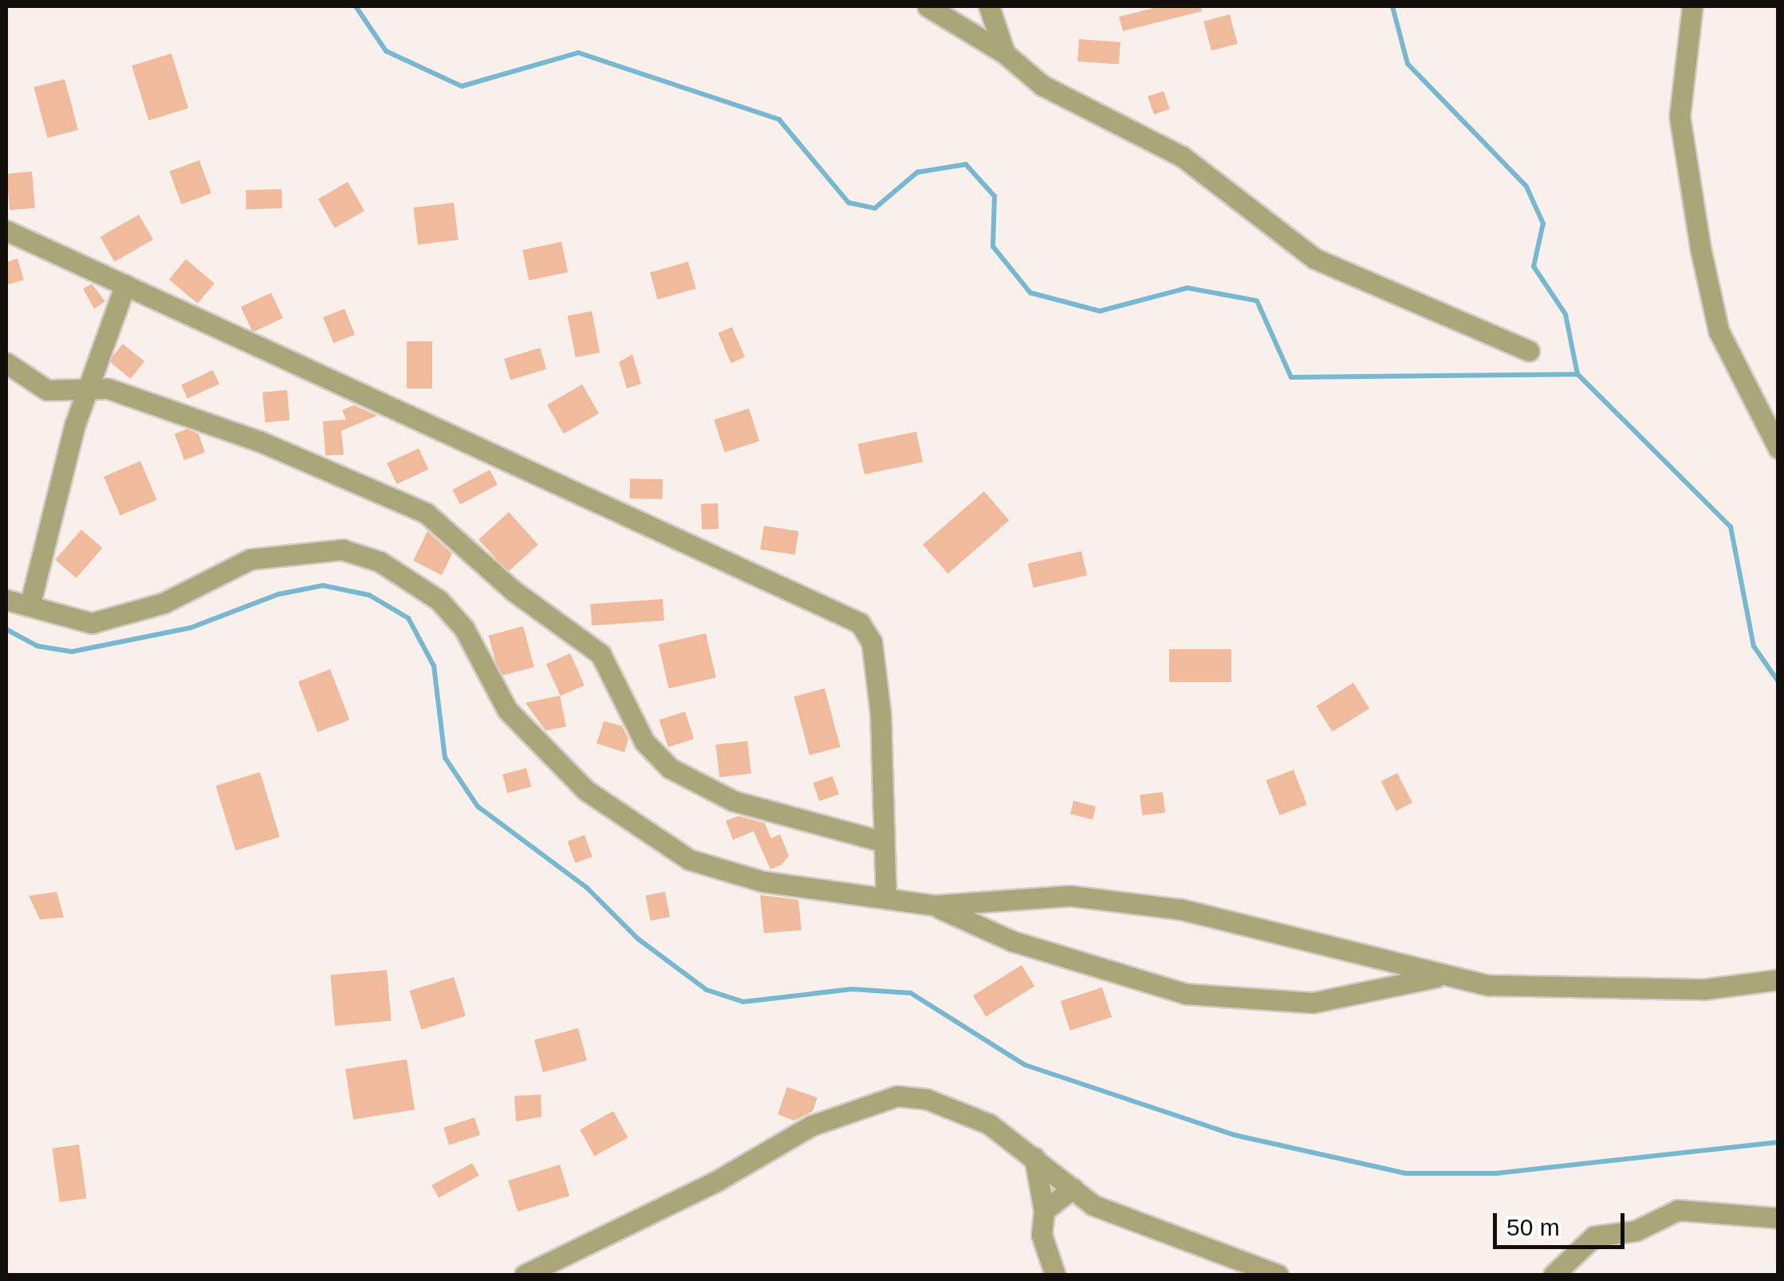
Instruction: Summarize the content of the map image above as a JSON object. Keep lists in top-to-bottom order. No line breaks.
{"scale_bar":"50 m"}
